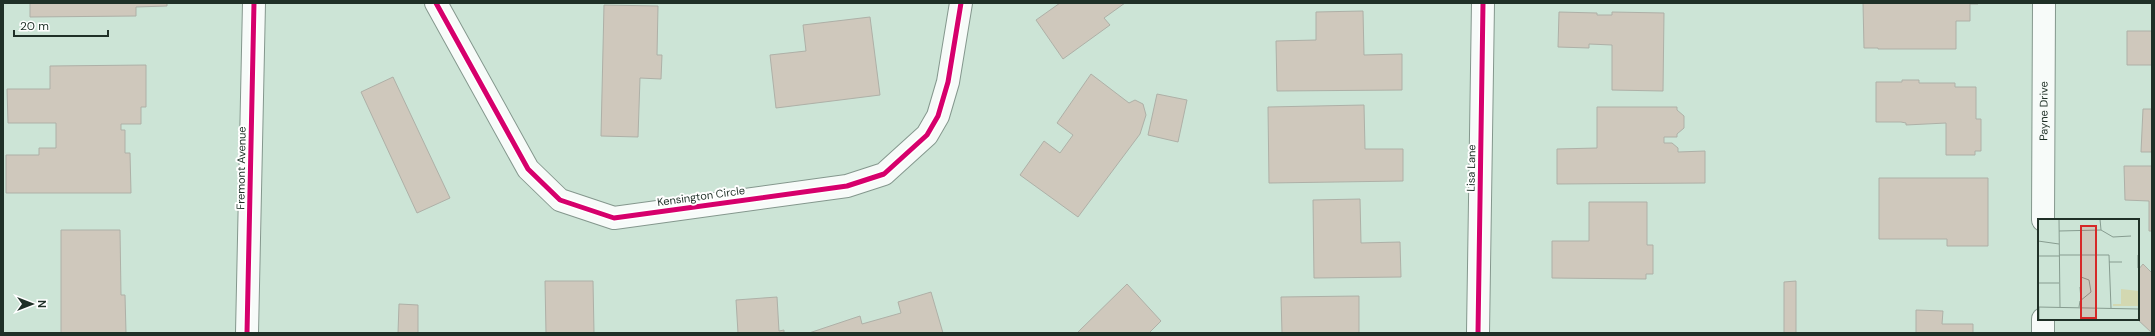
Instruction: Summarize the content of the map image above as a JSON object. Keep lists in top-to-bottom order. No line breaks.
{"streets":{"street":["Payne Drive","Fremont Avenue","Lisa Lane","Kensington Circle"]},"scale_bar":"20 m","north":"right"}
